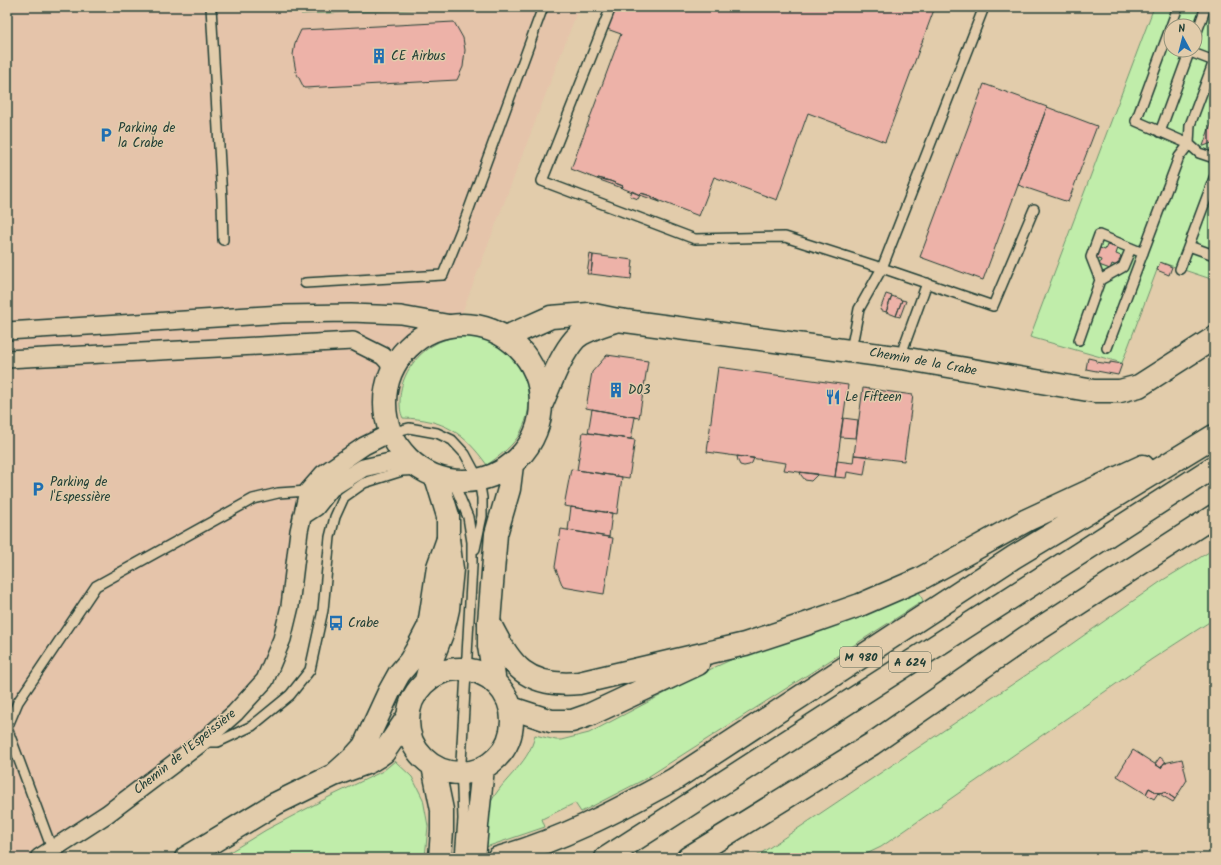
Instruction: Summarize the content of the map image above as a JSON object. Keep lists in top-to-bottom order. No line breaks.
{"streets":{"main road":["Chemin de la Crabe","M 980","A 624"],"street":["Chemin de l'Espeissière"]},"places":{"building":["CE Airbus","D03"],"parking":["Parking de la Crabe","Parking de l'Espessière"],"restaurant":["Le Fifteen"],"bus stop":["Crabe"]},"north":"top"}
